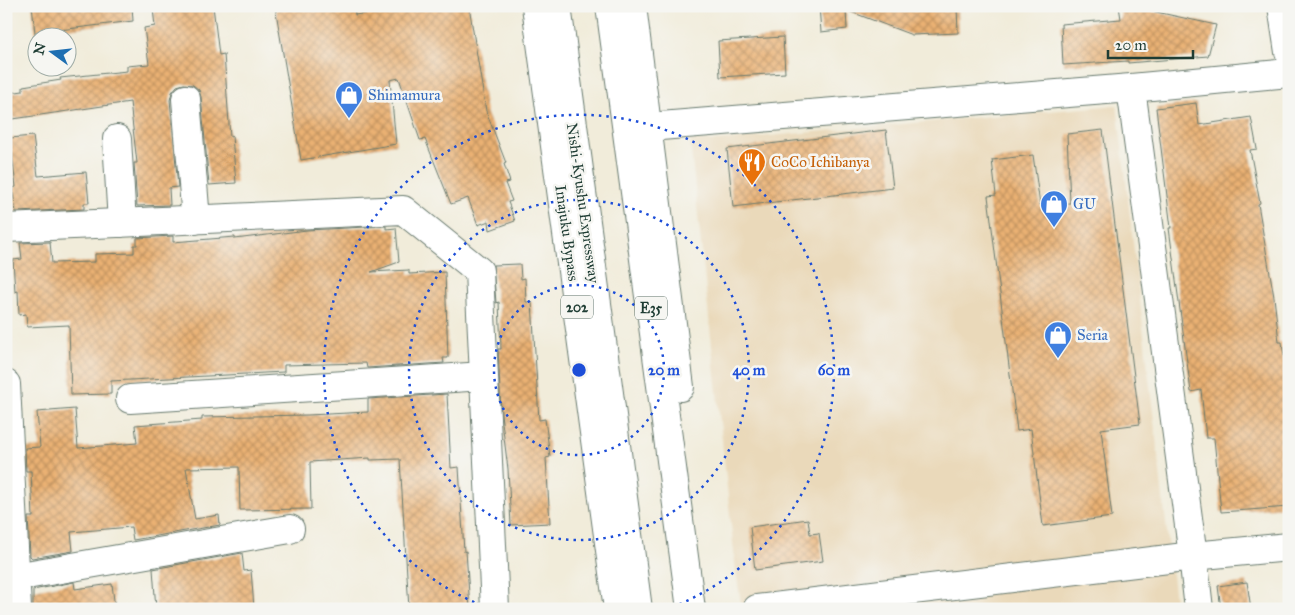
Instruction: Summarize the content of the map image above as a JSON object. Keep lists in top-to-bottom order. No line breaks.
{"streets":{"main road":["Nishi-Kyushu Expressway","Imajuku Bypass","202","E35"]},"places":{"shop":["Shimamura","GU","Seria"],"restaurant":["CoCo Ichibanya"]},"scale_bar":"20 m","north":"left","rings":["20 m","40 m","60 m"]}
